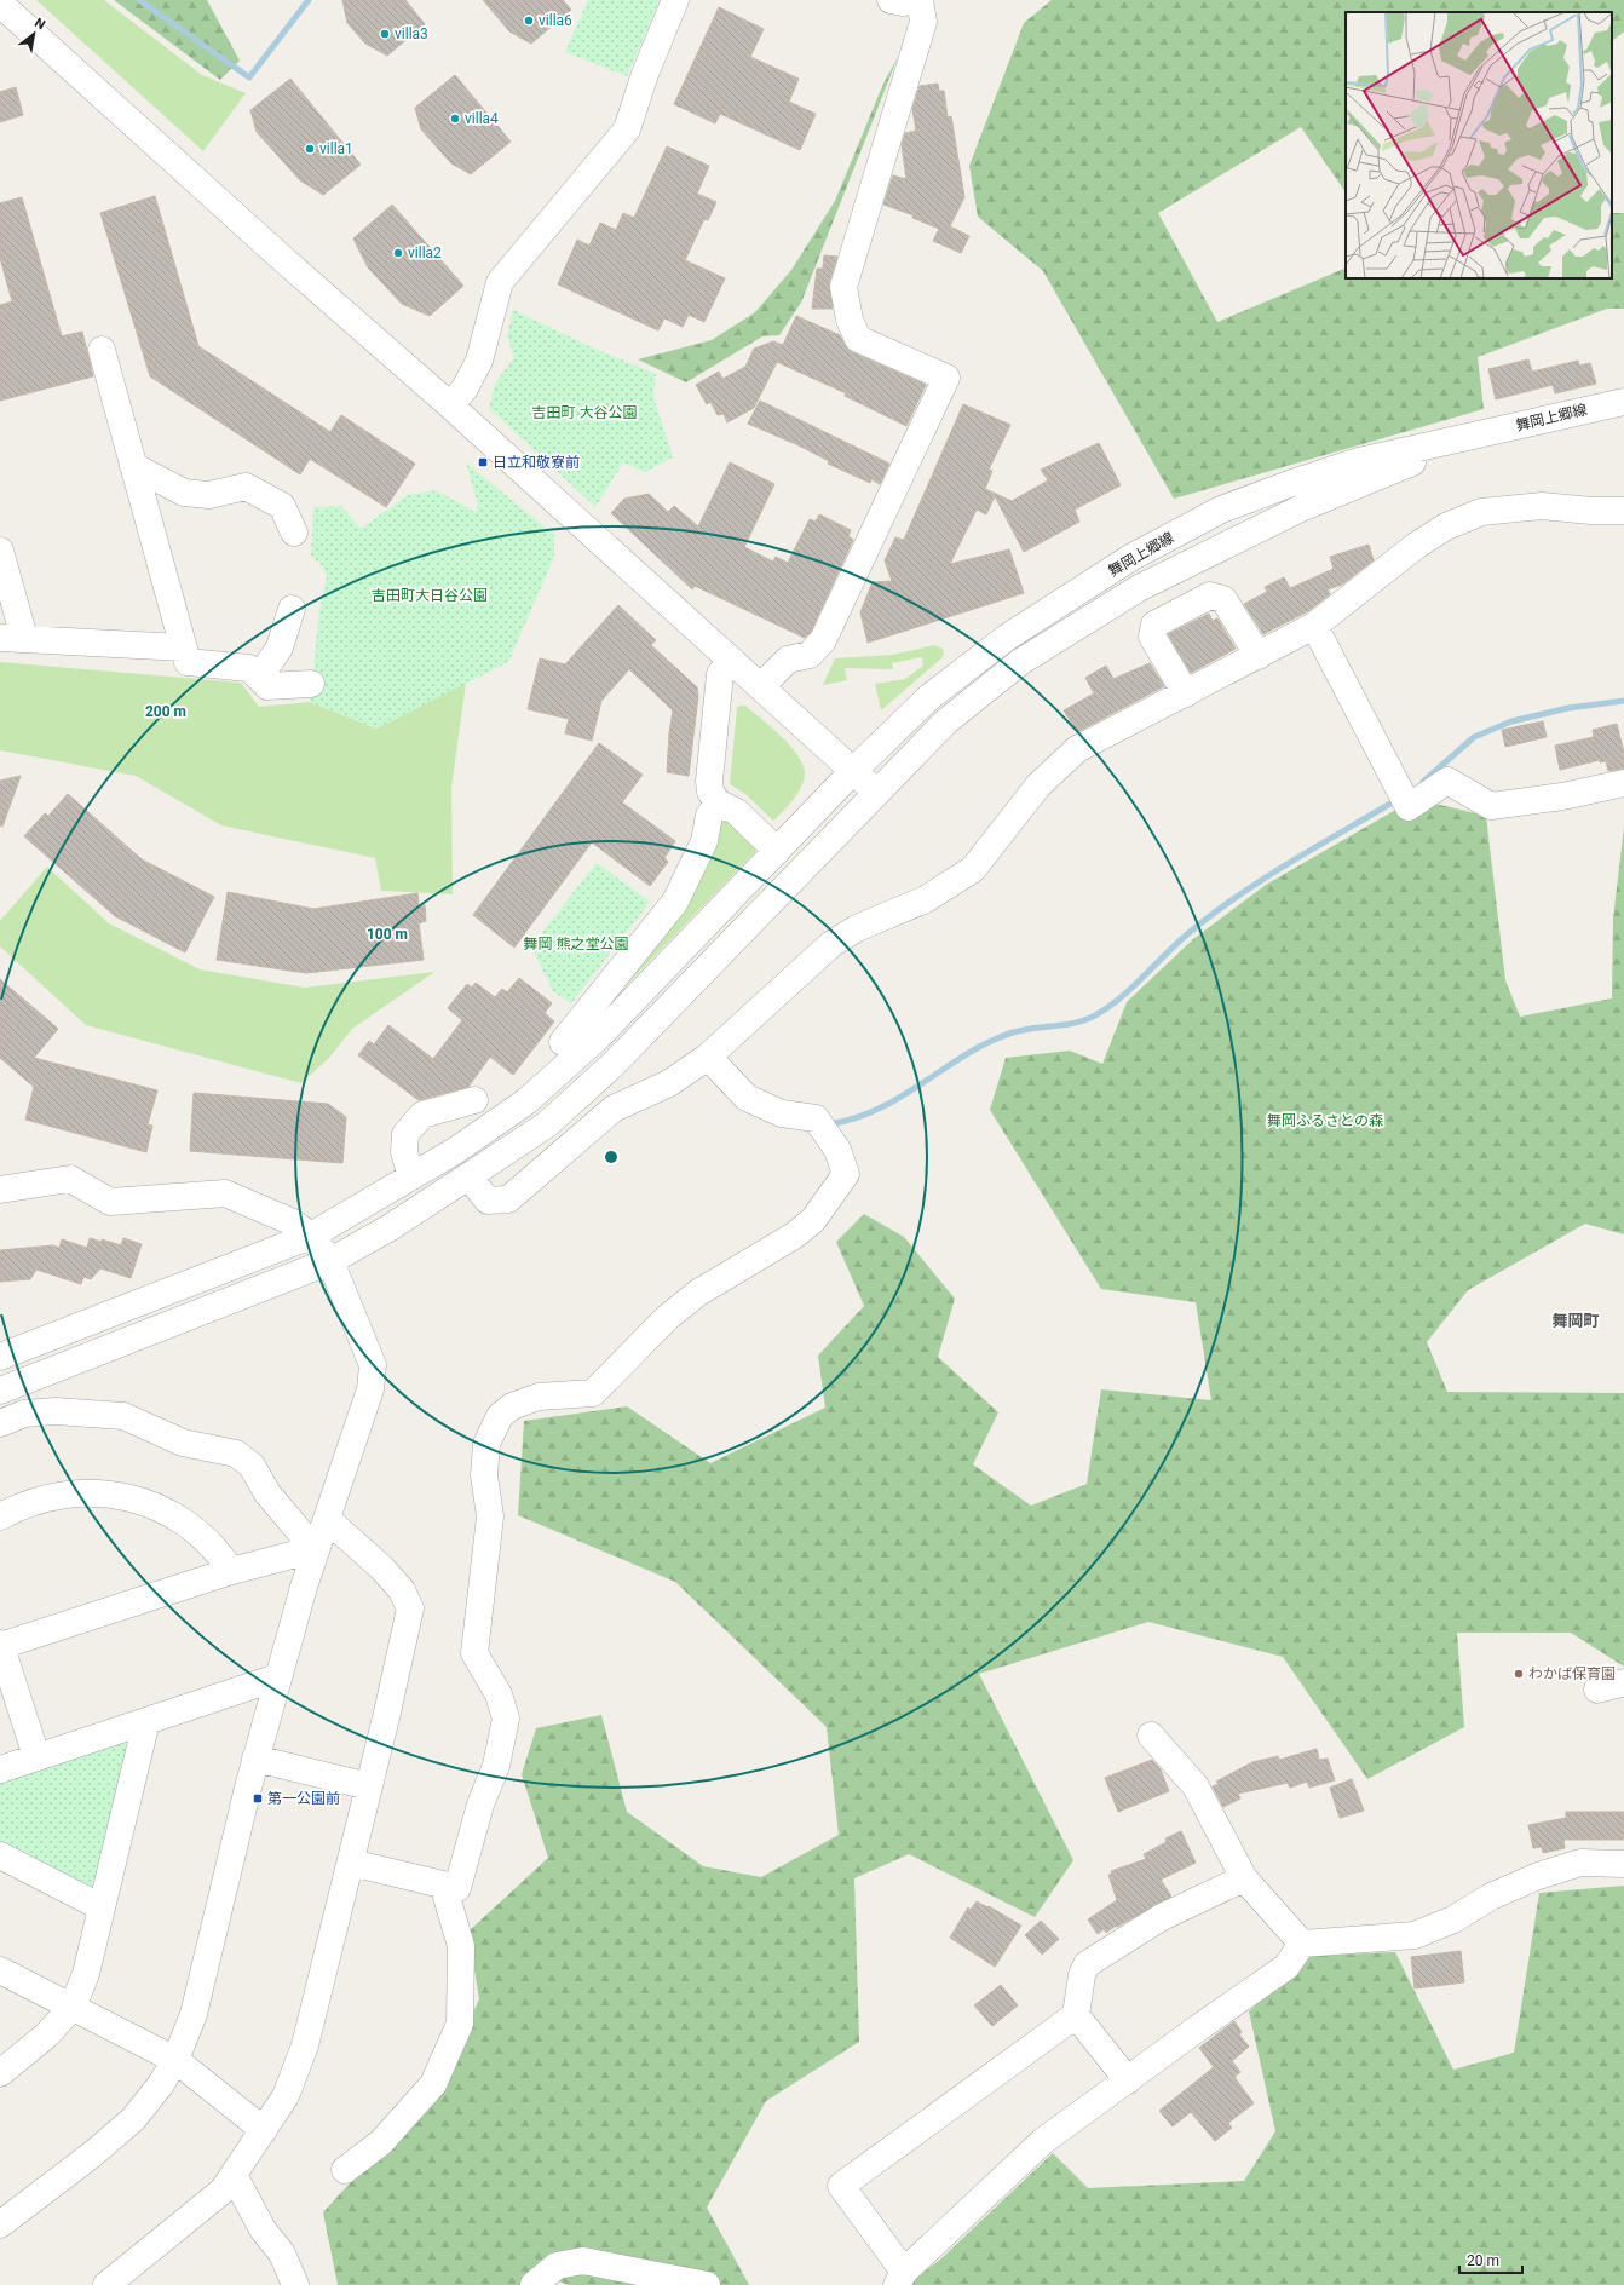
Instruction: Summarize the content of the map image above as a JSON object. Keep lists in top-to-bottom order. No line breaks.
{"streets":{"street":["舞岡上郷線"]},"districts":["舞岡町"],"parks":["吉田町 大谷公園","吉田町大日谷公園","舞岡 熊之堂公園","舞岡ふるさとの森"],"places":{"other":["villa6","villa3","villa4","villa1","villa2","わかば保育園"],"transit":["日立和敬寮前","第一公園前"]},"scale_bar":"20 m","north":"top right","rings":["200 m","100 m"]}
